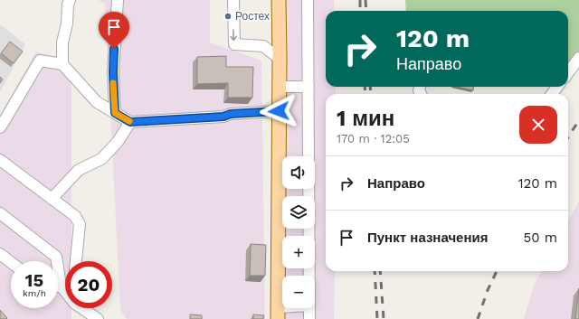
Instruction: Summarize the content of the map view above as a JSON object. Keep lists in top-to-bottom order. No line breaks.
{"places":["Ростех"],"page":{"turn":["120 m","Направо"],"heading":["1 мин","170 m · 12:05"],"list":[{"name":"Направо","value":"120 m"},{"name":"Пункт назначения","value":"50 m"}],"map_buttons":["+","−"],"speed":"15 km/h","limit":"20"}}
